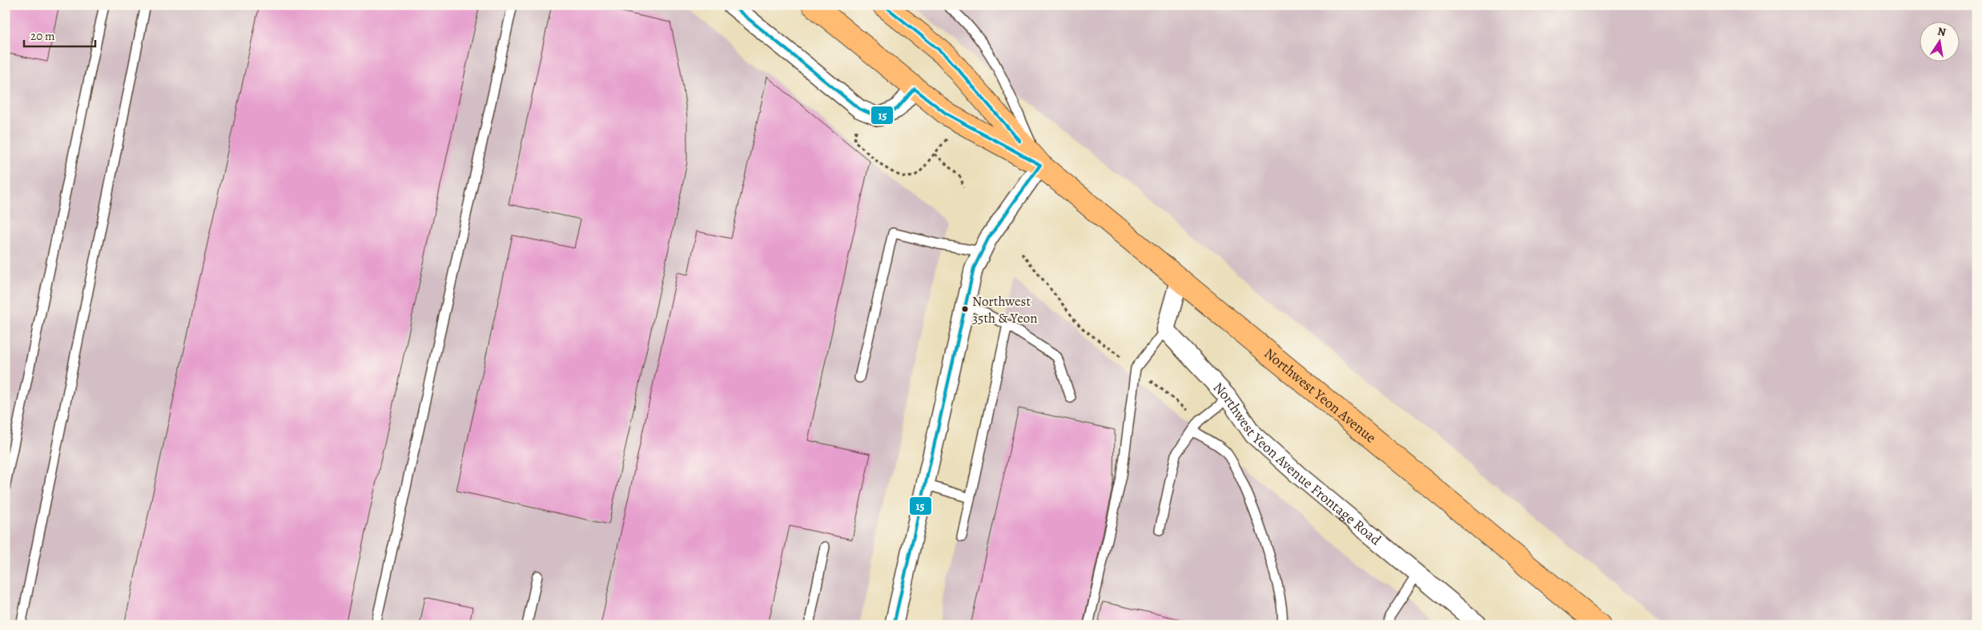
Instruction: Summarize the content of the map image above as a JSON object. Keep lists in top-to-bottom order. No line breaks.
{"streets":{"highway":["Northwest Yeon Avenue"],"street":["Northwest Yeon Avenue Frontage Road"]},"places":["Northwest 35th & Yeon"],"lines":["transit line 15"],"scale_bar":"20 m","north":"top"}
